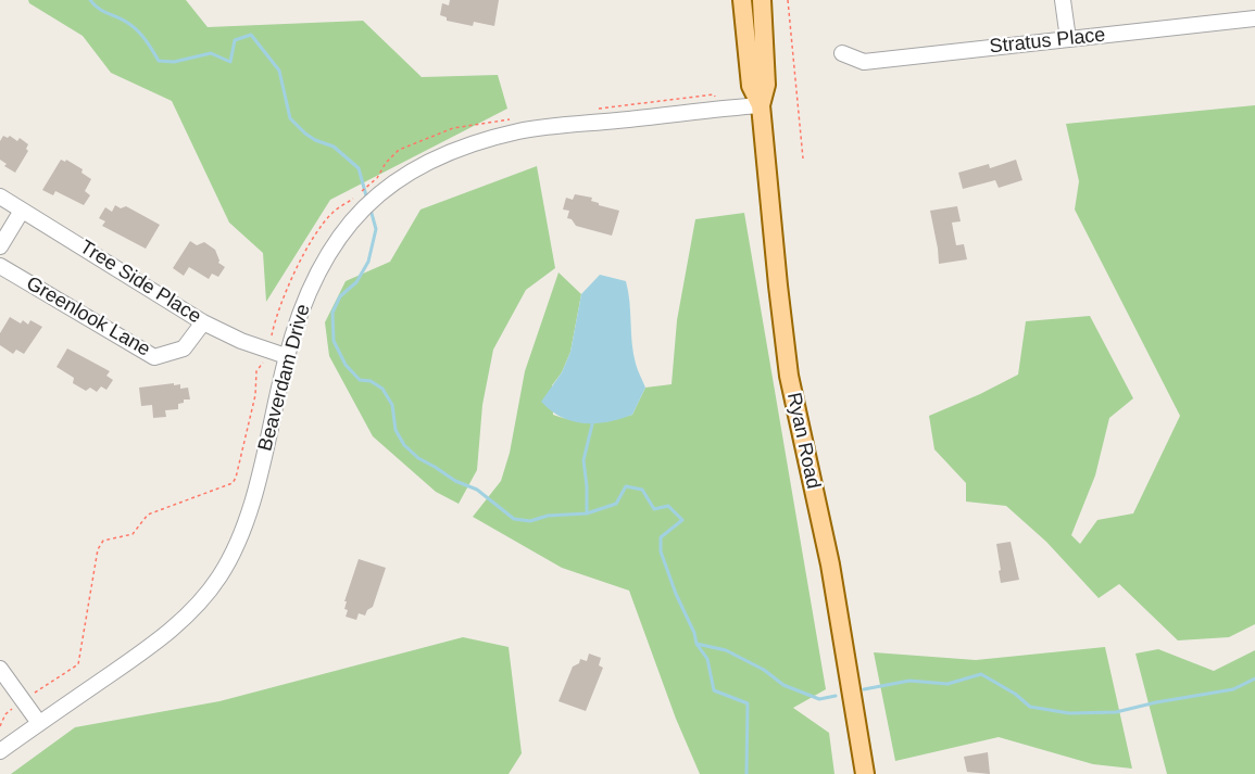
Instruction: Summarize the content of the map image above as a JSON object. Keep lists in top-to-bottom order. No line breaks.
{"streets":{"main road":["Ryan Road"],"street":["Stratus Place","Tree Side Place","Greenlook Lane","Beaverdam Drive"]},"crossings":[["Tree Side Place","Greenlook Lane"],["Tree Side Place","Beaverdam Drive"],["Beaverdam Drive","Ryan Road"]]}
